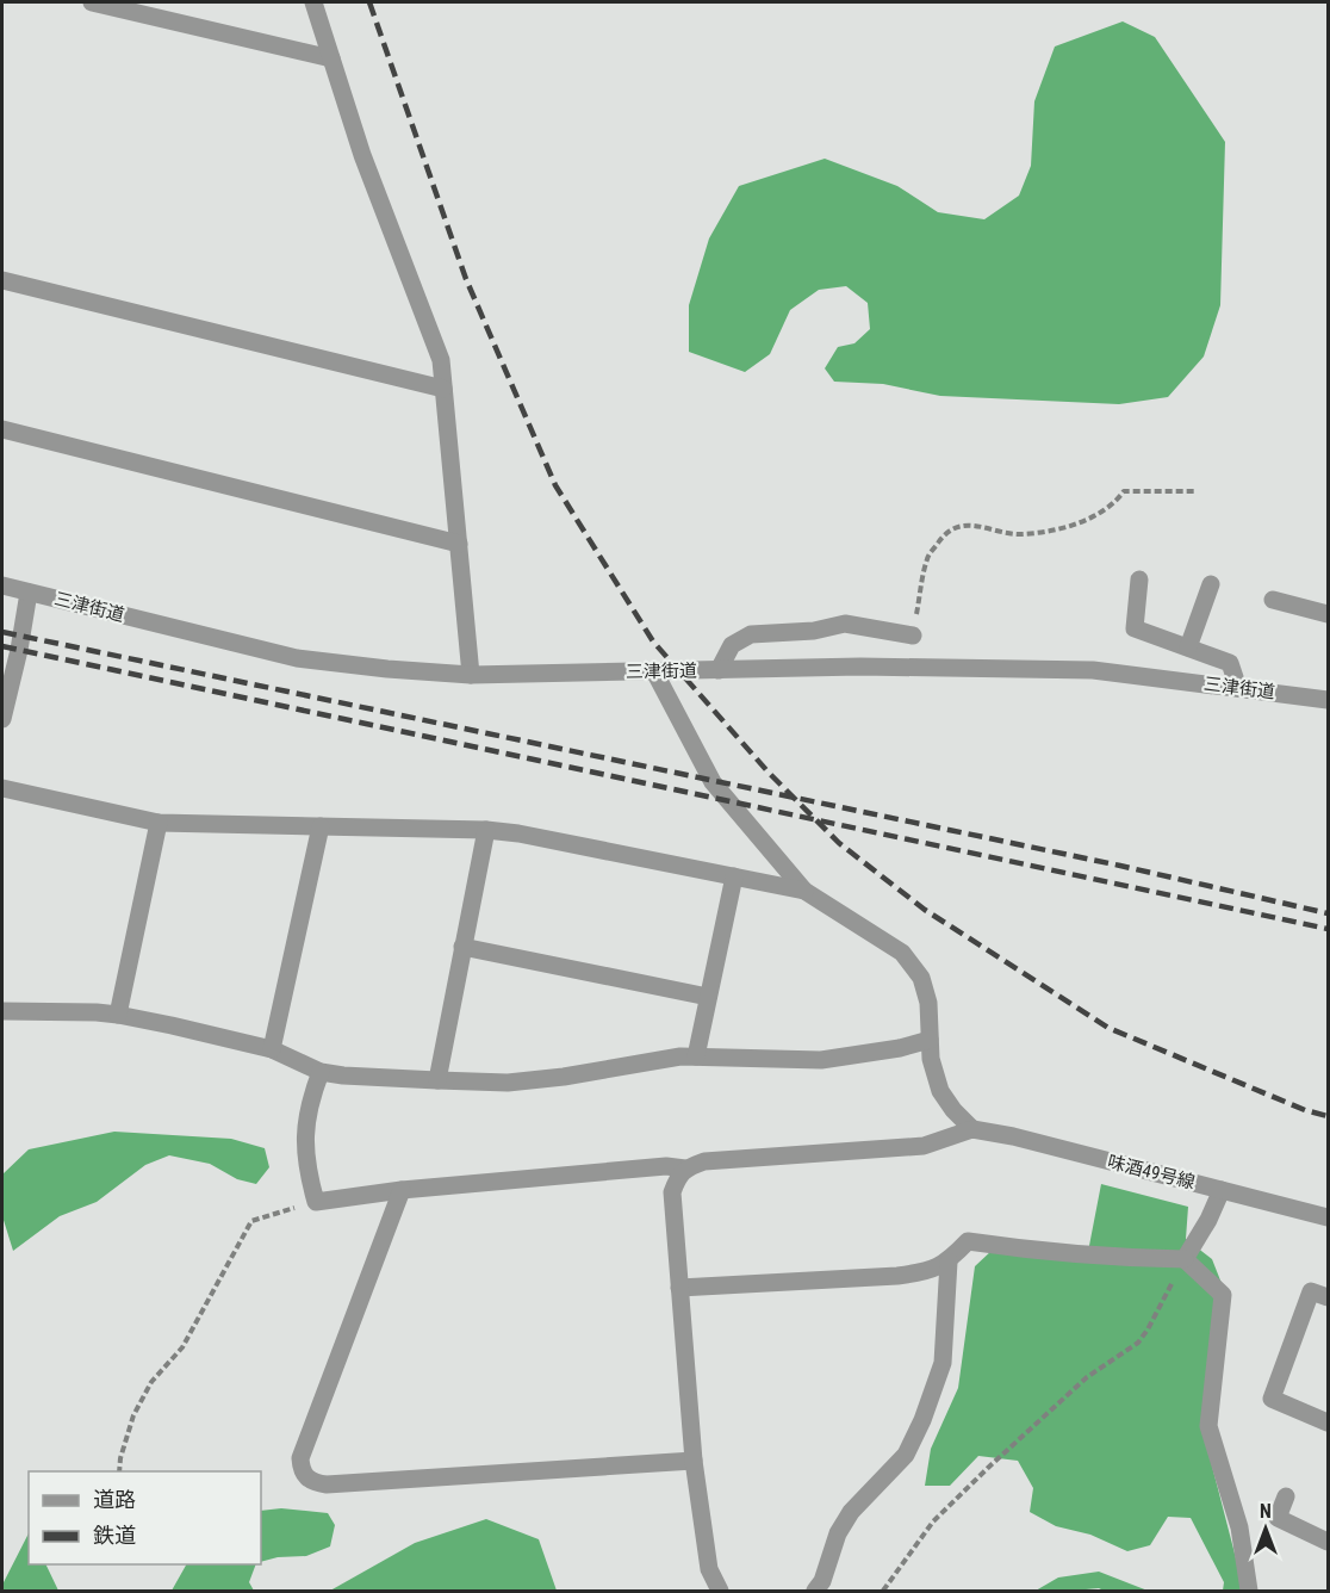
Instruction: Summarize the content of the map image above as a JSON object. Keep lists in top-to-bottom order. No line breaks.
{"streets":{"street":["三津街道","味酒49号線"]},"legend":["道路","鉄道"],"north":"top"}
